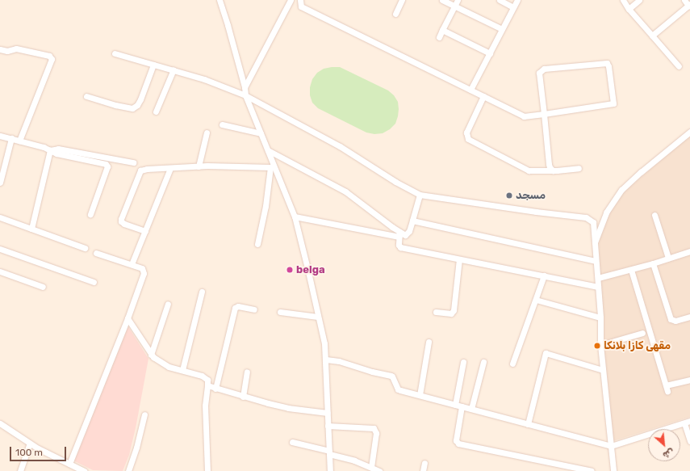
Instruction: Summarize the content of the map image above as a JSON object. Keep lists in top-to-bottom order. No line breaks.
{"places":["مسجد","belga","مقهى كازا بلانكا"],"scale_bar":"100 m","north":"bottom right"}
